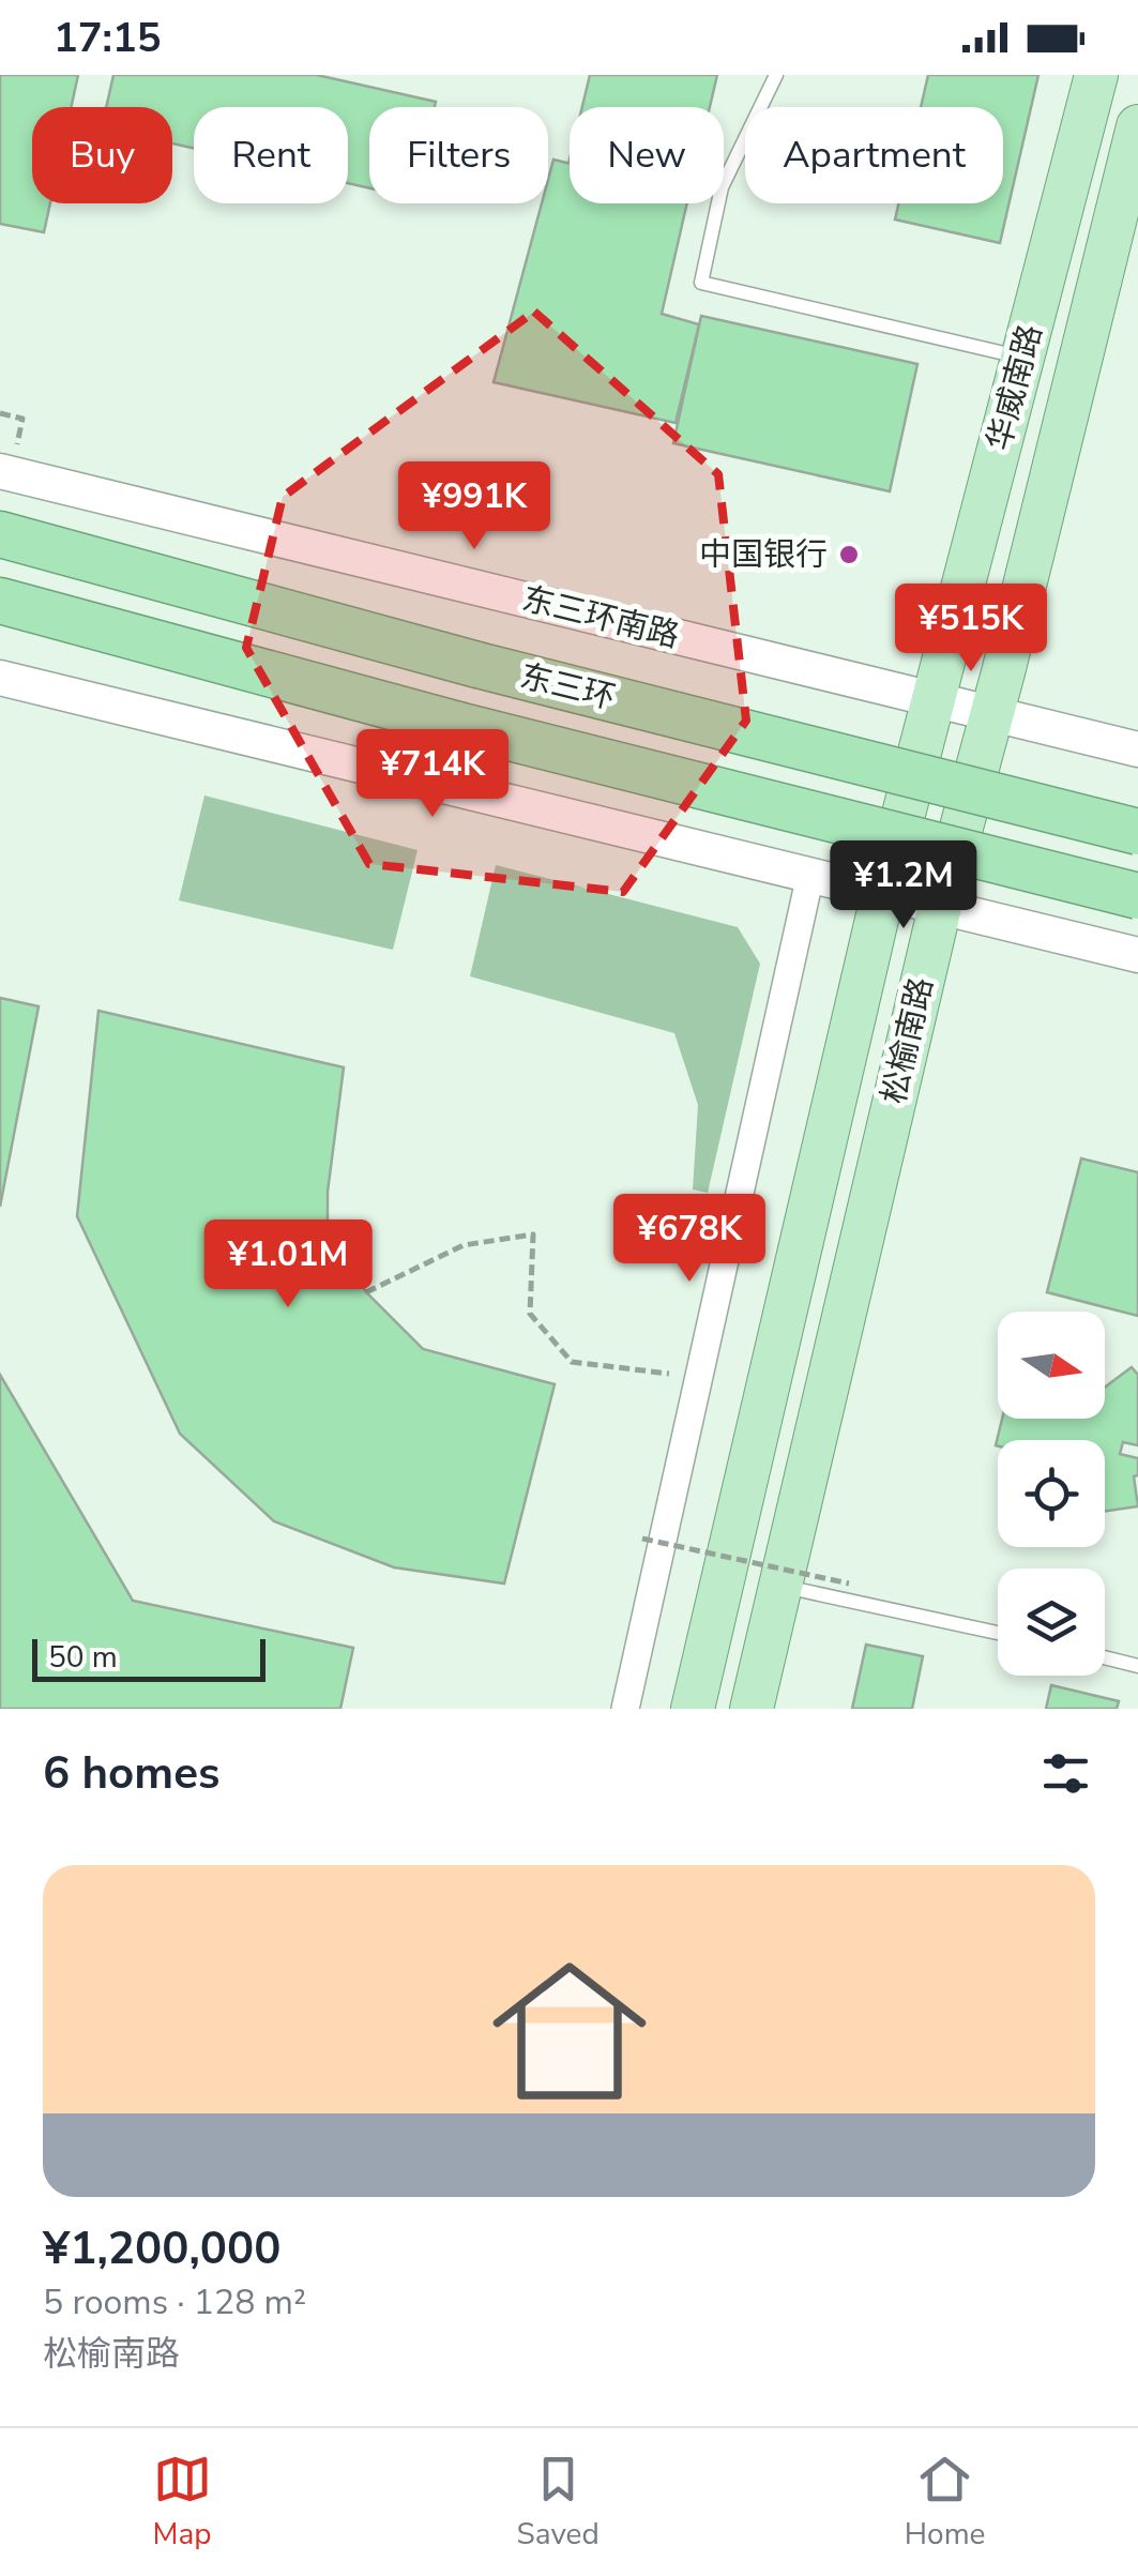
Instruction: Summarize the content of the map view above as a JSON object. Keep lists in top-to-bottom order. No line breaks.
{"streets":{"highway":["东三环"],"main road":["华威南路","松榆南路"],"street":["东三环南路"]},"crossings":[["华威南路","东三环南路"],["华威南路","松榆南路"],["东三环南路","松榆南路"]],"places":["中国银行"],"scale_bar":"50 m","north":"right","page":{"status":"17:15","chip":["Buy","Rent","Filters","New","Apartment"],"price":["¥991K","¥515K","¥714K","¥1.2M","¥678K","¥1.01M"],"scale":"50 m","heading":"6 homes","list":[{"name":"¥1,200,000","note":"5 rooms · 128 m² · 松榆南路"}],"tabs":["Map","Saved","Home"]}}
